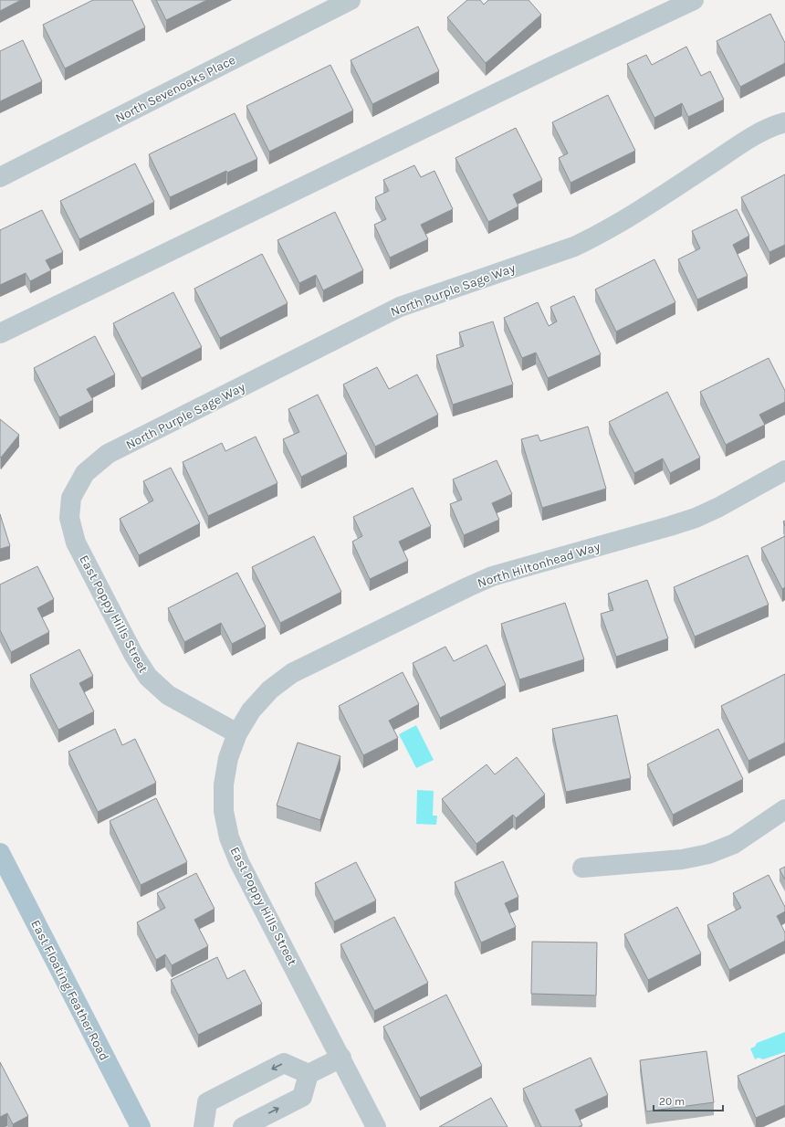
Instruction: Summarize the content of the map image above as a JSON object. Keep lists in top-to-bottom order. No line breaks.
{"streets":{"main road":["East Floating Feather Road"],"street":["North Sevenoaks Place","North Purple Sage Way","North Hiltonhead Way","East Poppy Hills Street"]},"crossings":[["North Purple Sage Way","East Poppy Hills Street"],["North Hiltonhead Way","East Poppy Hills Street"]],"scale_bar":"20 m"}
